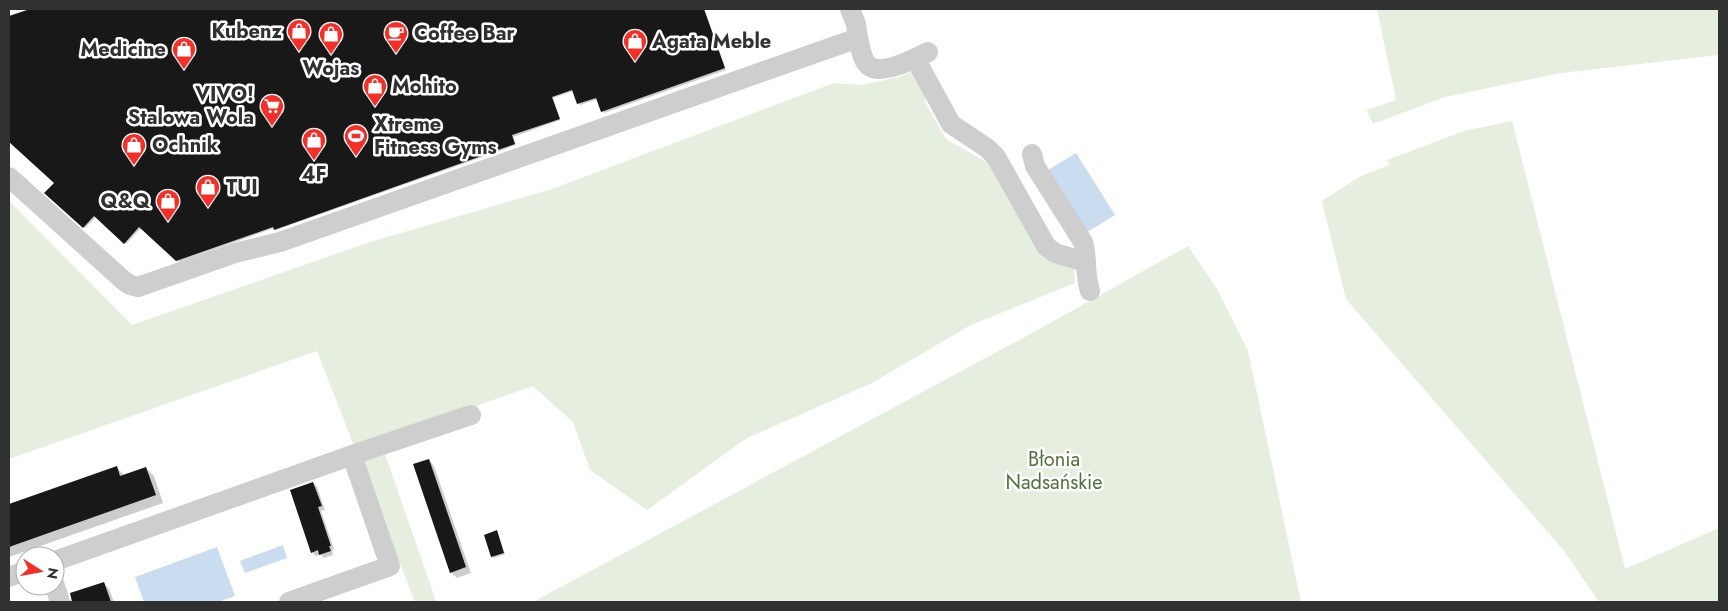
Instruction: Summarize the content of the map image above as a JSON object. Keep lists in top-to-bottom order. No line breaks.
{"parks":["Błonia Nadsańskie"],"places":{"shop":["Kubenz","Wojas","Agata Meble","Medicine","Mohito","4F","Ochnik","TUI","Q&Q"],"cafe":["Coffee Bar"],"supermarket":["VIVO! Stalowa Wola"],"sports":["Xtreme Fitness Gyms"]},"north":"right"}
